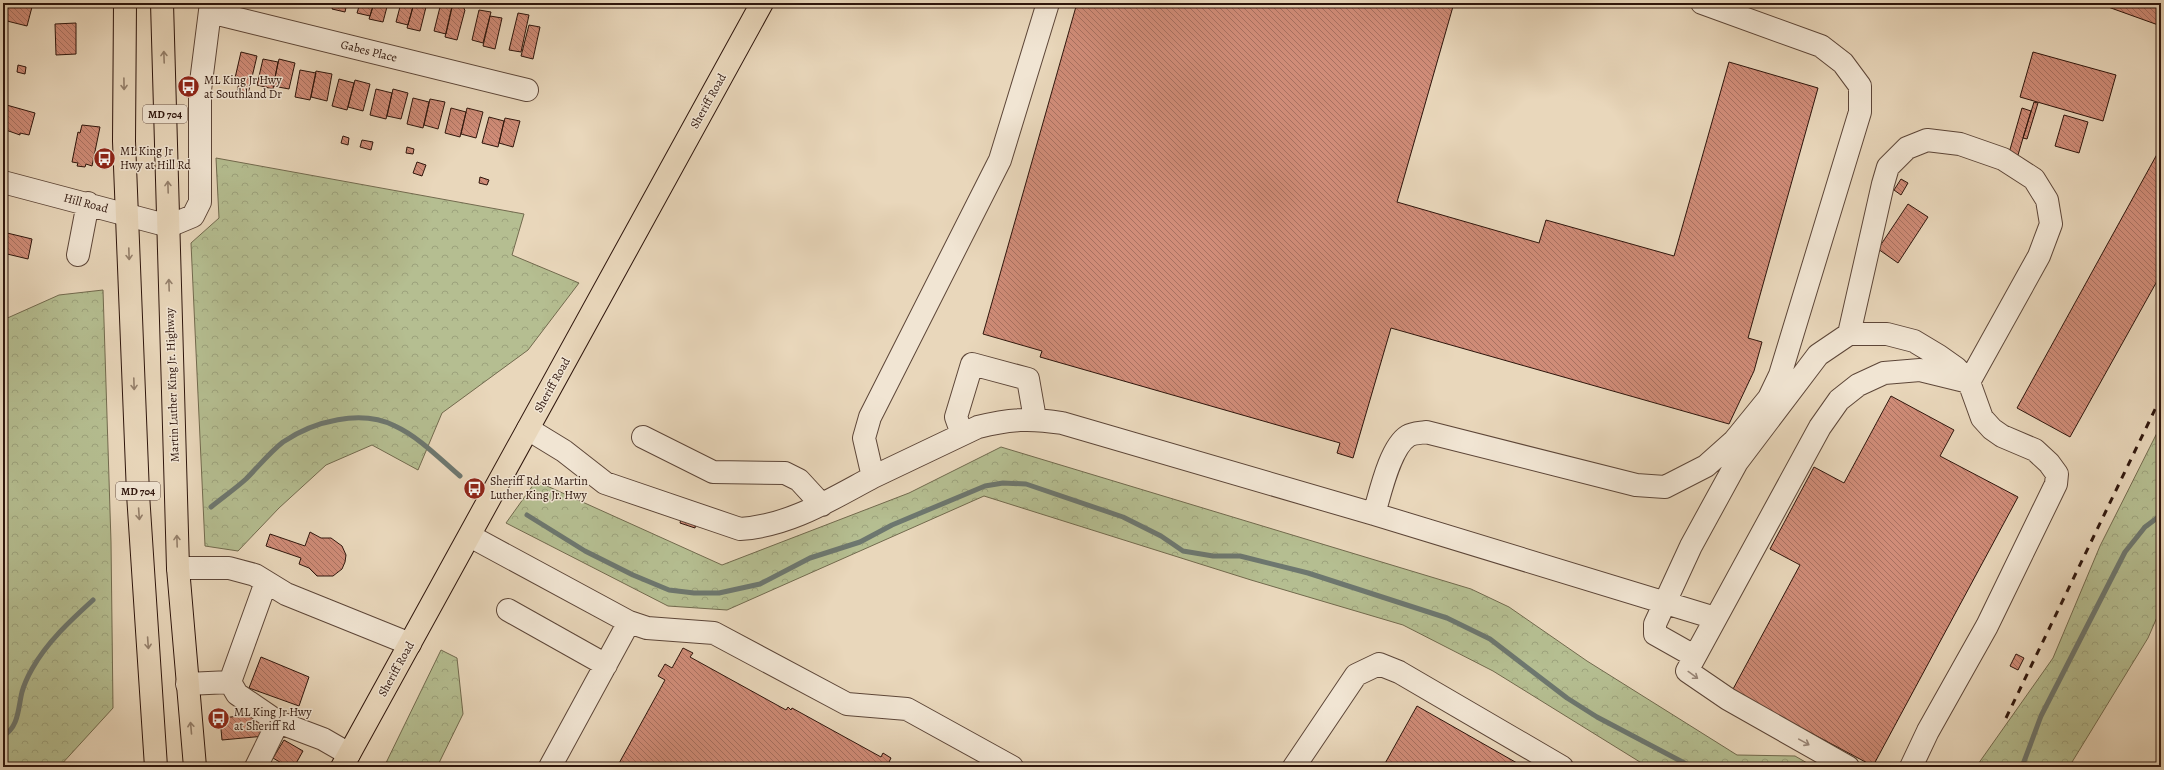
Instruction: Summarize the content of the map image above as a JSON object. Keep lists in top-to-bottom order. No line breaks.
{"streets":{"main road":["Sheriff Road","MD 704","Martin Luther King Jr. Highway"],"street":["Gabes Place","Hill Road"]},"crossings":[["MD 704","Hill Road"],["Hill Road","Martin Luther King Jr. Highway"]],"places":{"bus stop":["ML King Jr Hwy at Southland Dr","ML King Jr Hwy at Hill Rd","Sheriff Rd at Martin Luther King Jr. Hwy","ML King Jr Hwy at Sheriff Rd"]}}
